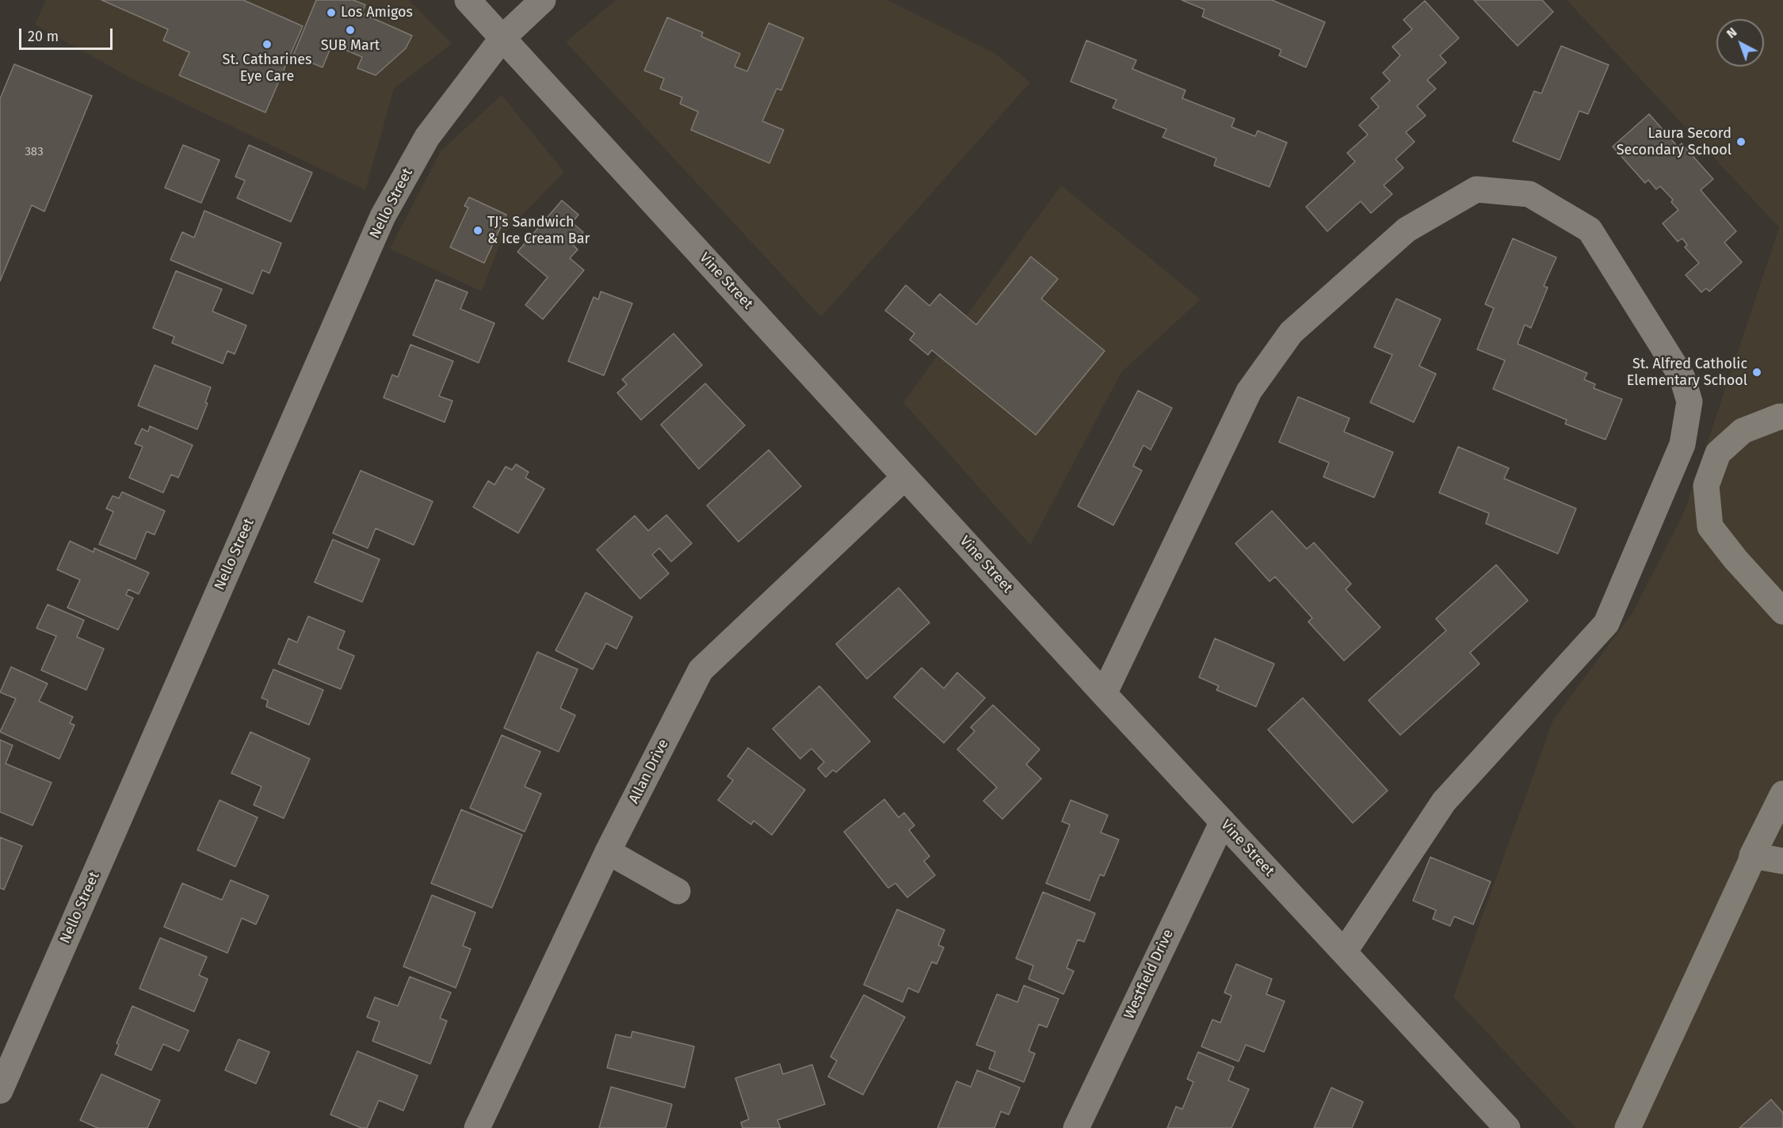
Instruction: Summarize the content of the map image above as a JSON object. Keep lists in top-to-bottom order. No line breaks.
{"streets":{"street":["Nello Street","Vine Street","Allan Drive","Westfield Drive"]},"crossings":[["Nello Street","Vine Street"],["Vine Street","Allan Drive"],["Vine Street","Westfield Drive"]],"places":["Los Amigos","SUB Mart","St. Catharines Eye Care","Laura Secord Secondary School","TJ's Sandwich & Ice Cream Bar","St. Alfred Catholic Elementary School"],"house_numbers":["383"],"scale_bar":"20 m","north":"top left"}
